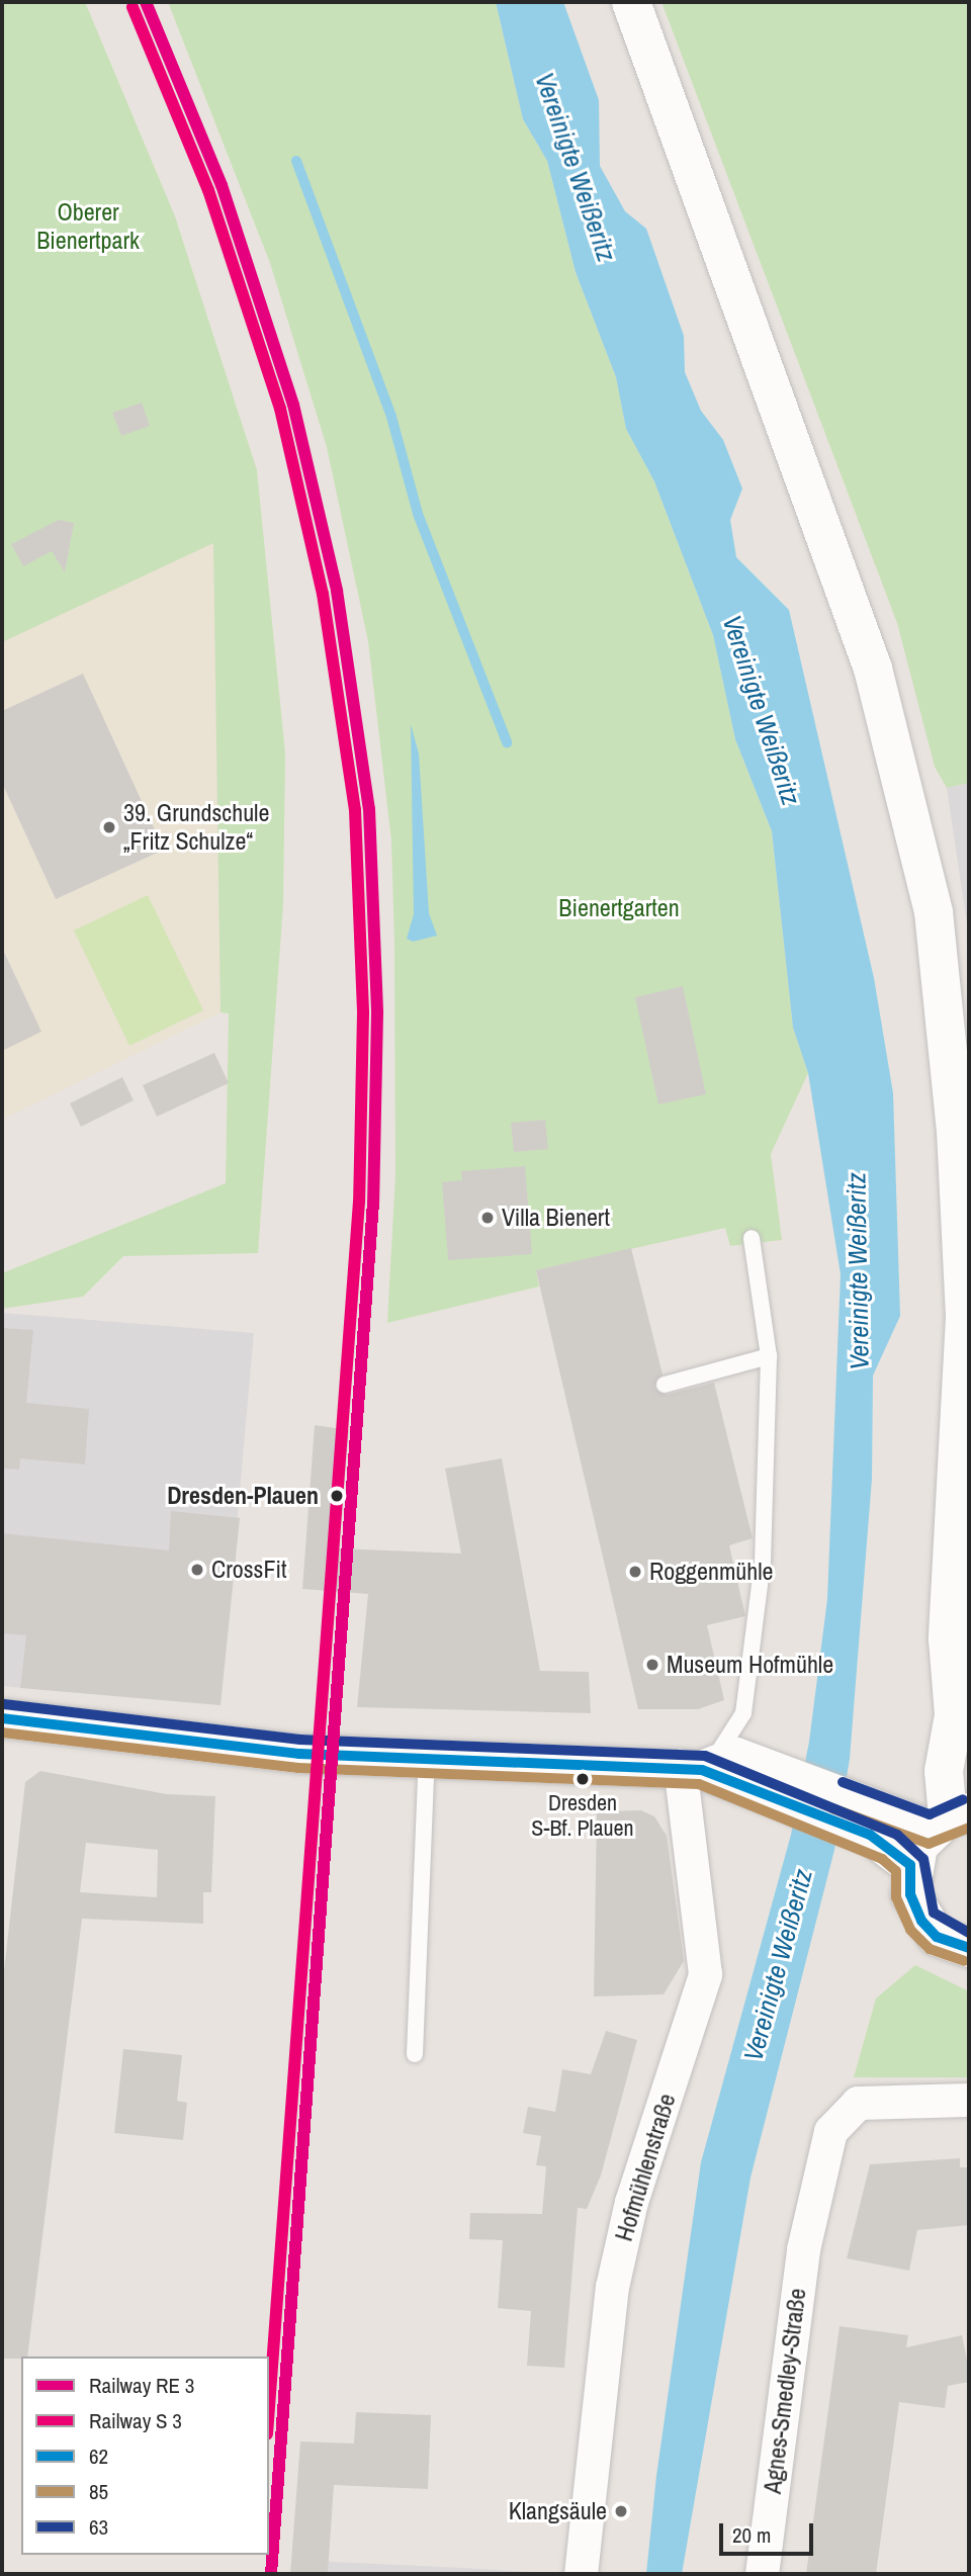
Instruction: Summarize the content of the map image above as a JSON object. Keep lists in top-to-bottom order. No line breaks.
{"streets":{"street":["Hofmühlenstraße","Agnes-Smedley-Straße"]},"water":["Vereinigte Weißeritz"],"parks":["Oberer Bienertpark","Bienertgarten"],"places":["39. Grundschule „Fritz Schulze“","Villa Bienert","Dresden-Plauen","CrossFit","Roggenmühle","Museum Hofmühle","Dresden S-Bf. Plauen","Klangsäule"],"lines":["transit line 63","transit line 62","transit line 85"],"legend":["Railway RE 3","Railway S 3","62","85","63"],"scale_bar":"20 m"}
